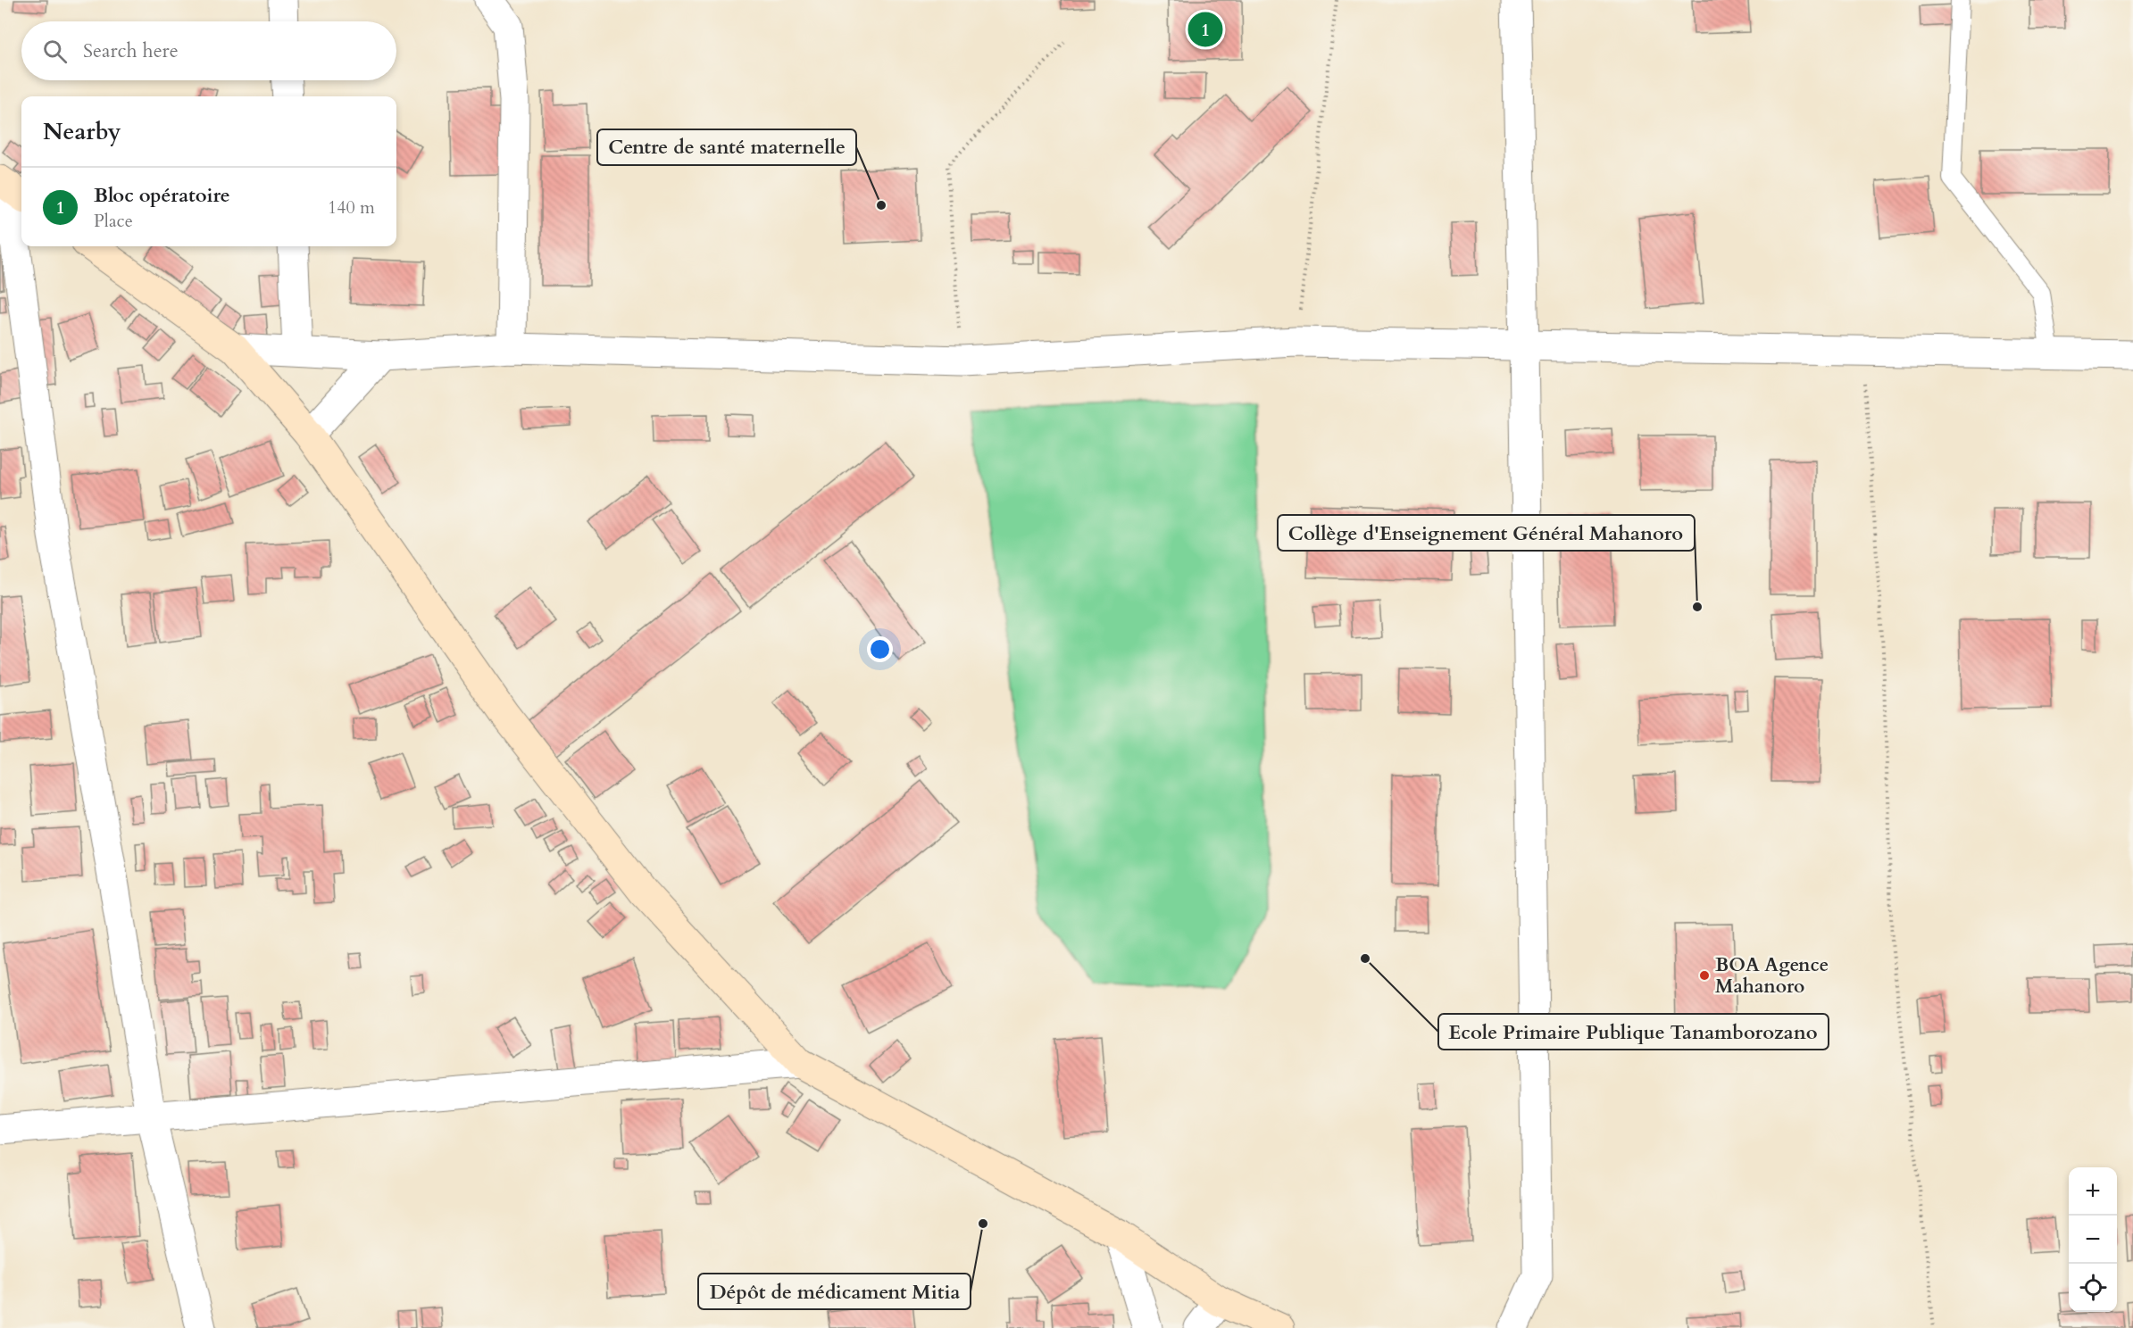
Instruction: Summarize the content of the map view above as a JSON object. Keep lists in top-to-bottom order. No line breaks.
{"places":["Centre de santé maternelle","Collège d'Enseignement Général Mahanoro","Ecole Primaire Publique Tanamborozano","BOA Agence Mahanoro","Dépôt de médicament Mitia"],"page":{"pins":"1","search":"Search here","heading":"Nearby","list":[{"mark":"1","name":"Bloc opératoire","note":"Place","value":"140 m"}],"map_buttons":["+","−"]}}
